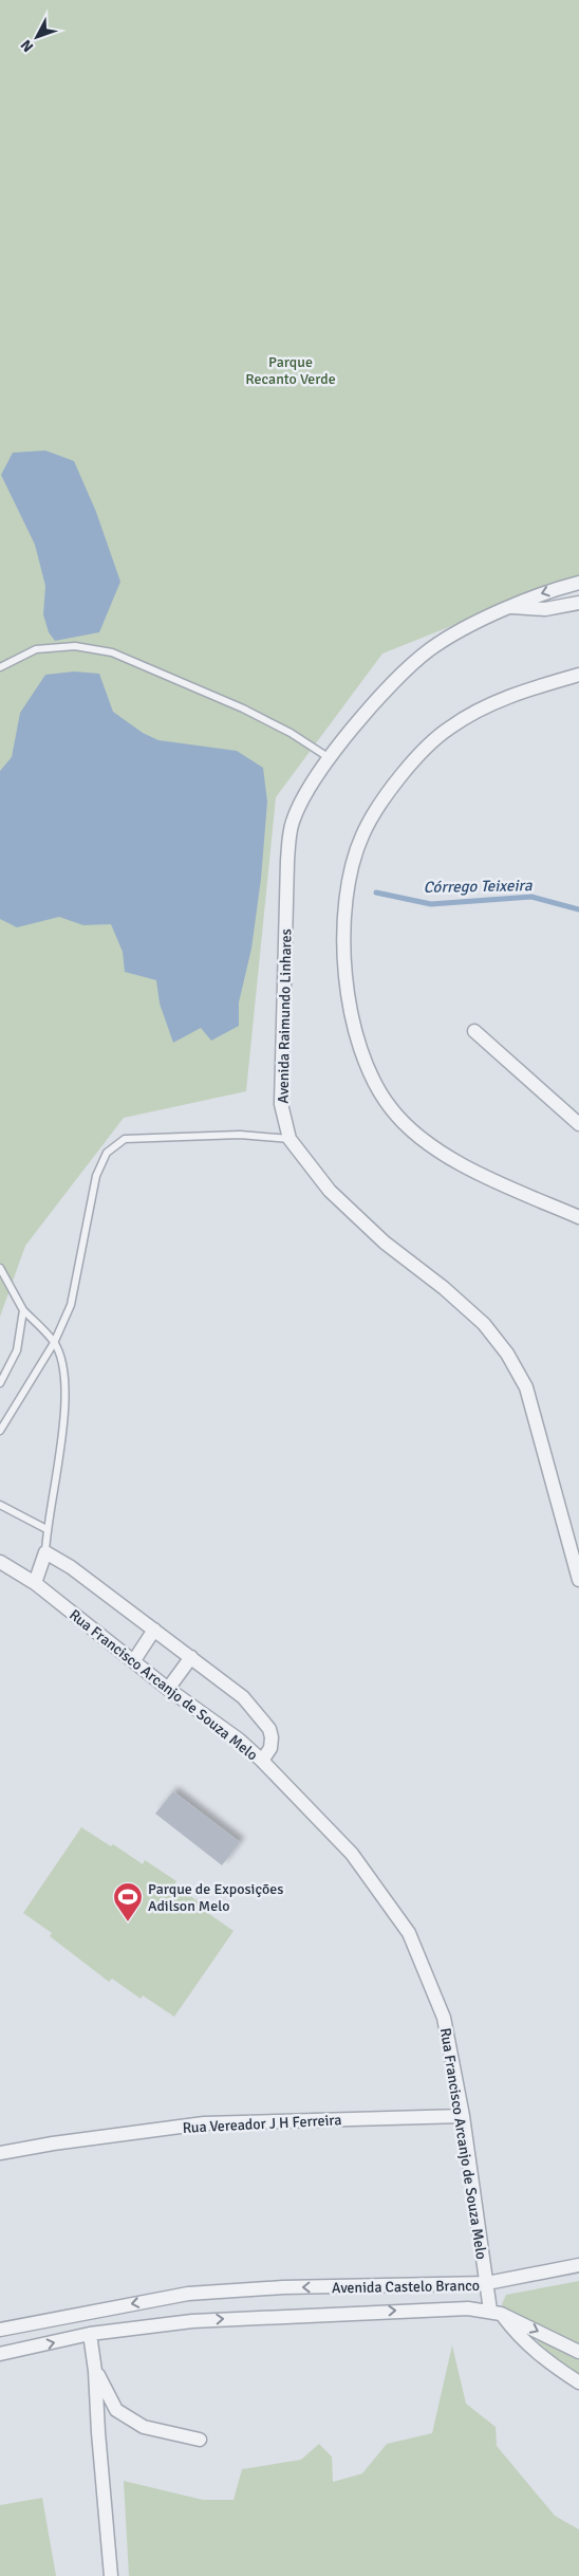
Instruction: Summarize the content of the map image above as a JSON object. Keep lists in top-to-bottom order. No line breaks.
{"streets":{"street":["Avenida Raimundo Linhares","Rua Francisco Arcanjo de Souza Melo","Rua Vereador J H Ferreira","Avenida Castelo Branco"]},"crossings":[["Rua Francisco Arcanjo de Souza Melo","Rua Vereador J H Ferreira"],["Rua Francisco Arcanjo de Souza Melo","Avenida Castelo Branco"]],"water":["Córrego Teixeira"],"parks":["Parque Recanto Verde"],"places":{"sports":["Parque de Exposições Adilson Melo"]},"north":"bottom left"}
